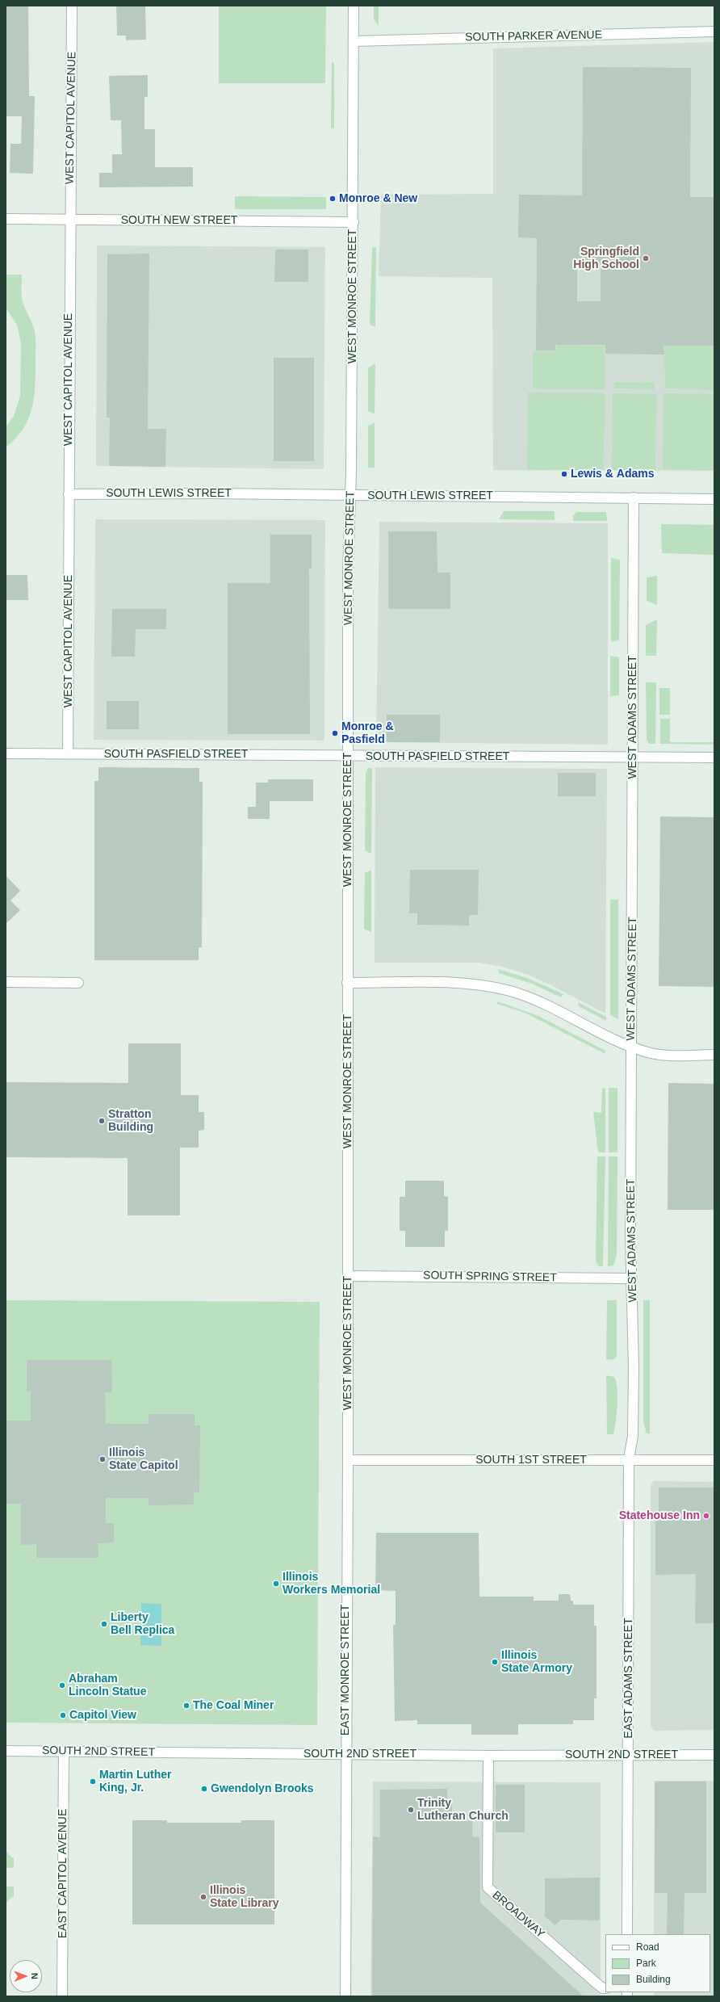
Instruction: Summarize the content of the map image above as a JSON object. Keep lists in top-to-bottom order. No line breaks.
{"streets":{"street":["SOUTH PARKER AVENUE","WEST CAPITOL AVENUE","SOUTH NEW STREET","WEST MONROE STREET","SOUTH LEWIS STREET","WEST ADAMS STREET","SOUTH PASFIELD STREET","SOUTH SPRING STREET","SOUTH 1ST STREET","EAST MONROE STREET","EAST ADAMS STREET","SOUTH 2ND STREET","EAST CAPITOL AVENUE","BROADWAY"]},"crossings":[["SOUTH PARKER AVENUE","WEST MONROE STREET"],["WEST CAPITOL AVENUE","SOUTH NEW STREET"],["WEST CAPITOL AVENUE","SOUTH LEWIS STREET"],["WEST CAPITOL AVENUE","SOUTH PASFIELD STREET"],["SOUTH NEW STREET","WEST MONROE STREET"],["WEST MONROE STREET","SOUTH LEWIS STREET"],["WEST MONROE STREET","SOUTH PASFIELD STREET"],["WEST MONROE STREET","SOUTH SPRING STREET"],["WEST MONROE STREET","SOUTH 1ST STREET"],["WEST MONROE STREET","EAST MONROE STREET"],["SOUTH LEWIS STREET","WEST ADAMS STREET"],["WEST ADAMS STREET","SOUTH PASFIELD STREET"],["WEST ADAMS STREET","SOUTH SPRING STREET"],["WEST ADAMS STREET","SOUTH 1ST STREET"],["WEST ADAMS STREET","EAST ADAMS STREET"],["SOUTH 1ST STREET","EAST MONROE STREET"],["SOUTH 1ST STREET","EAST ADAMS STREET"],["EAST MONROE STREET","SOUTH 2ND STREET"],["EAST ADAMS STREET","SOUTH 2ND STREET"],["SOUTH 2ND STREET","EAST CAPITOL AVENUE"],["SOUTH 2ND STREET","BROADWAY"]],"places":["Monroe & New","Springfield High School","Lewis & Adams","Monroe & Pasfield","Stratton Building","Illinois State Capitol","Statehouse Inn","Illinois Workers Memorial","Liberty Bell Replica","Illinois State Armory","Abraham Lincoln Statue","The Coal Miner","Capitol View","Martin Luther King, Jr.","Gwendolyn Brooks","Trinity Lutheran Church","Illinois State Library"],"legend":["Road","Park","Building"],"north":"right"}
